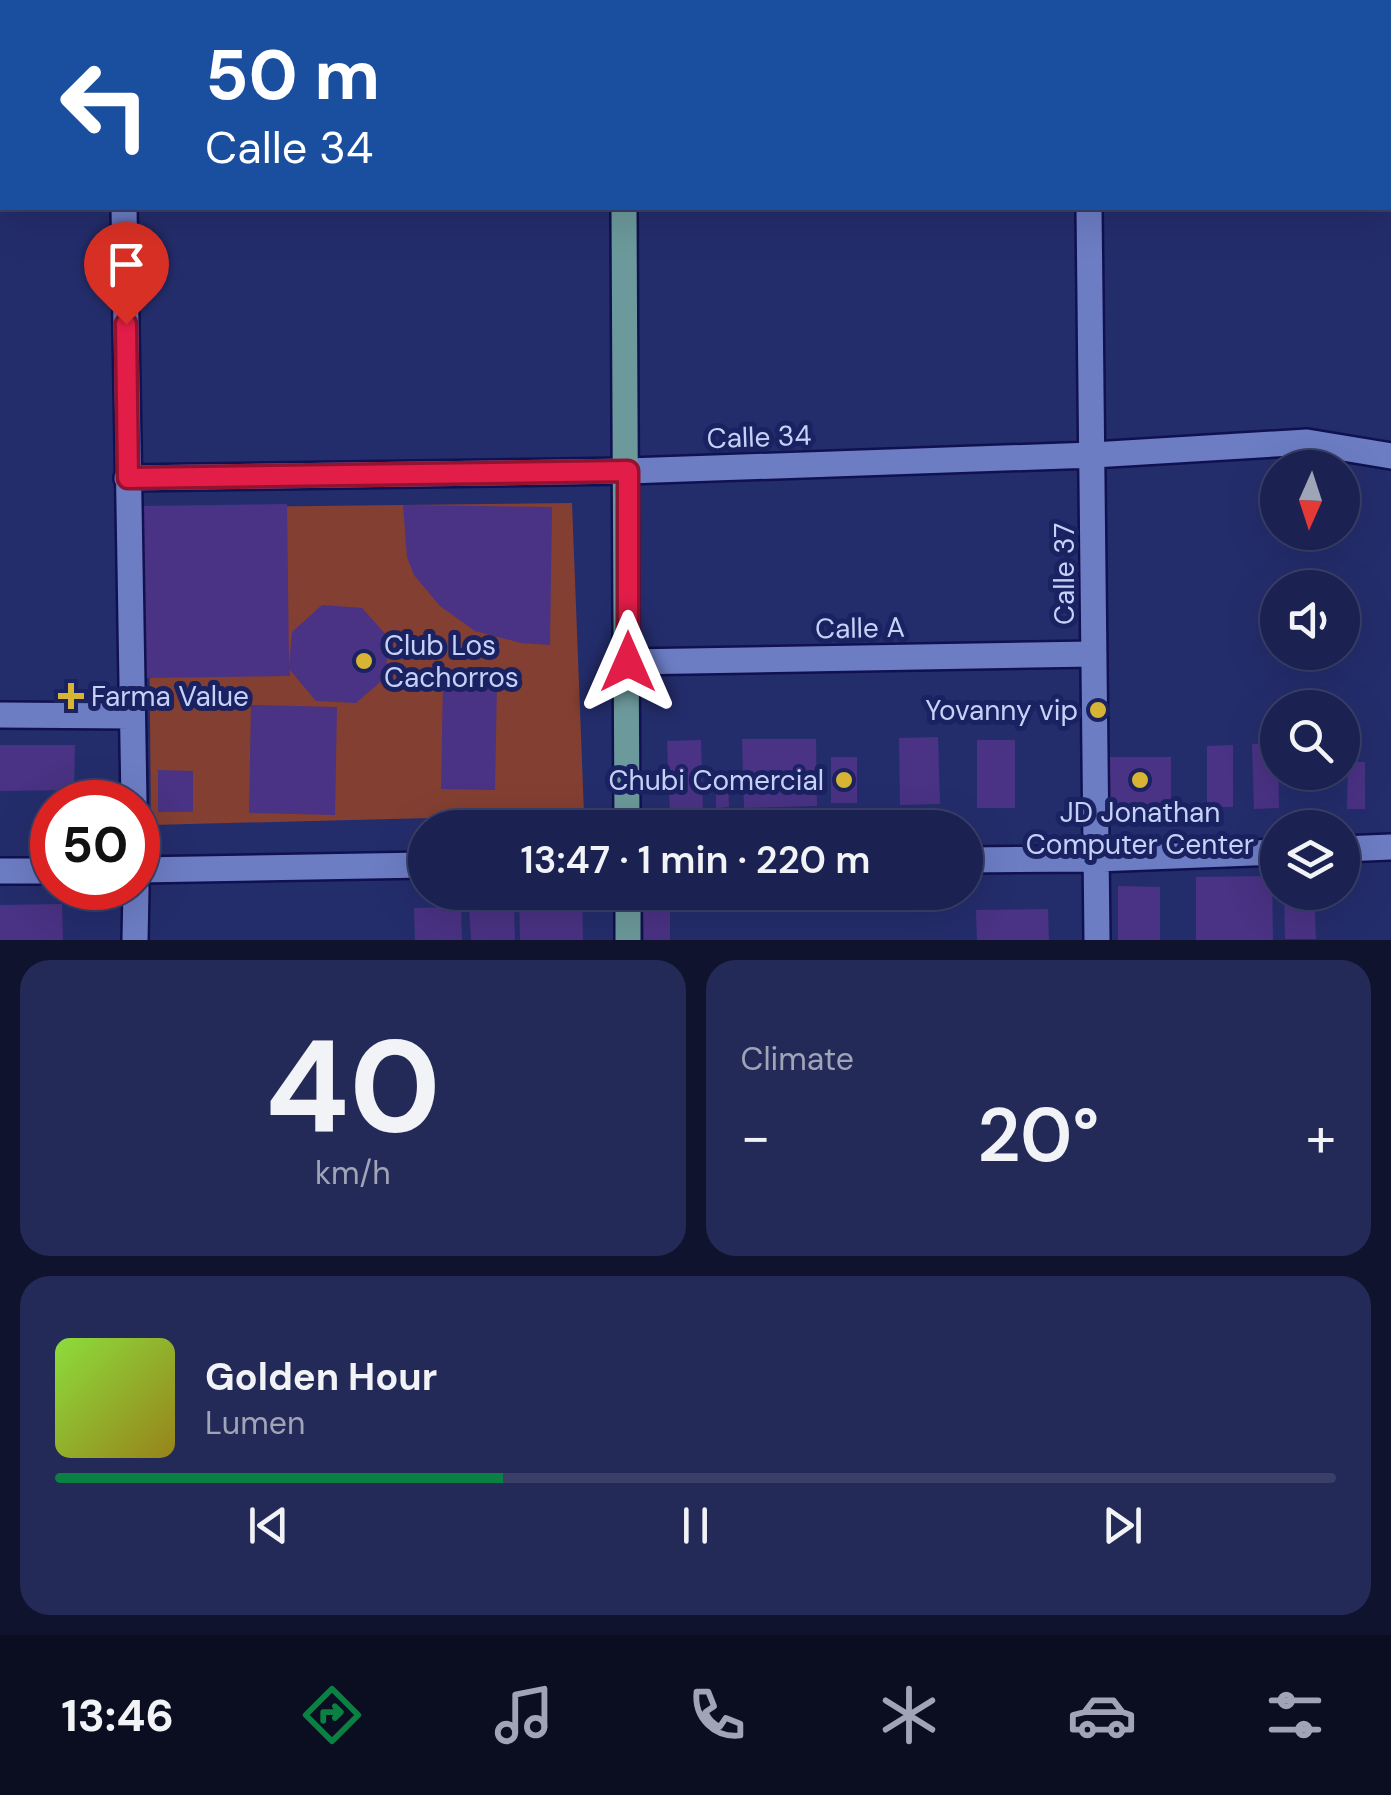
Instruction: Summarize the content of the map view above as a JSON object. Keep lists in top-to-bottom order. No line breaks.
{"streets":{"street":["Calle 34","Calle 37","Calle A"]},"crossings":[["Calle 34","Calle 37"],["Calle 37","Calle A"]],"places":{"other":["Club Los Cachorros","Yovanny vip","Chubi Comercial","JD Jonathan Computer Center"],"health":["Farma Value"]},"north":"bottom","page":{"turn":["50 m","Calle 34"],"limit":"50","trip":"13:47 · 1 min · 220 m","tile":[["40","km/h"],"Climate"],"heat":["−","20°","+"],"song":["Golden Hour","Lumen"],"tabs":"13:46"}}
